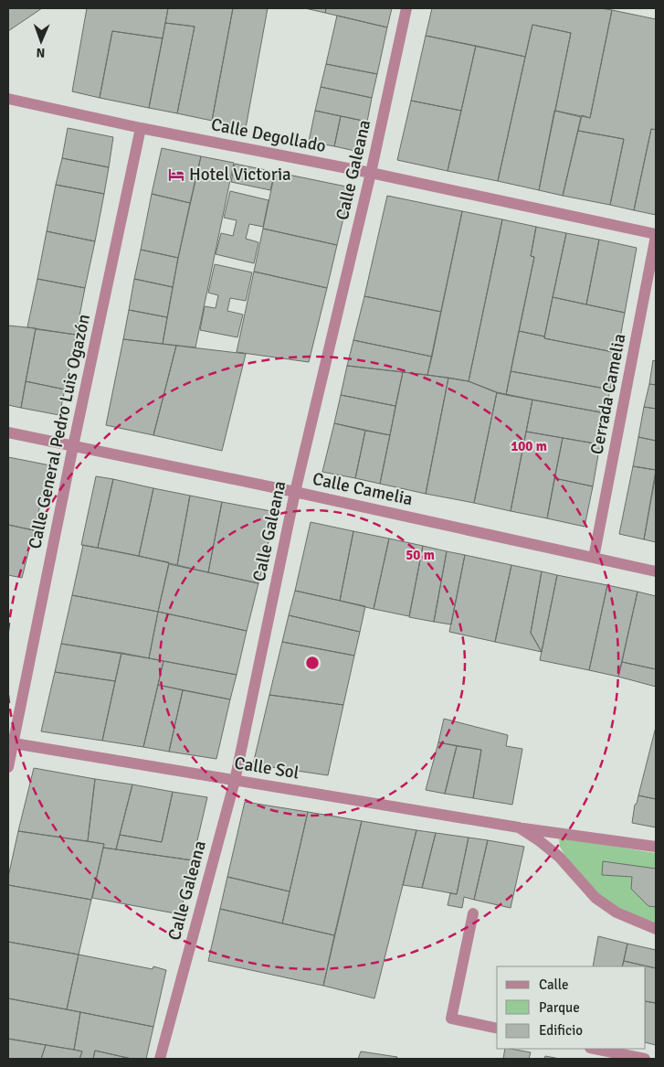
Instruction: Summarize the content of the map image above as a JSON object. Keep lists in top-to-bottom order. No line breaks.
{"streets":{"street":["Calle Degollado","Calle Galeana","Cerrada Camelia","Calle General Pedro Luis Ogazón","Calle Camelia","Calle Sol"]},"crossings":[["Calle Degollado","Calle Galeana"],["Calle Degollado","Cerrada Camelia"],["Calle Degollado","Calle General Pedro Luis Ogazón"],["Calle Galeana","Calle Camelia"],["Calle Galeana","Calle Sol"],["Cerrada Camelia","Calle Camelia"],["Calle General Pedro Luis Ogazón","Calle Camelia"],["Calle General Pedro Luis Ogazón","Calle Sol"]],"places":{"hotel":["Hotel Victoria"]},"legend":["Calle","Parque","Edificio"],"north":"bottom","rings":["100 m","50 m"]}
